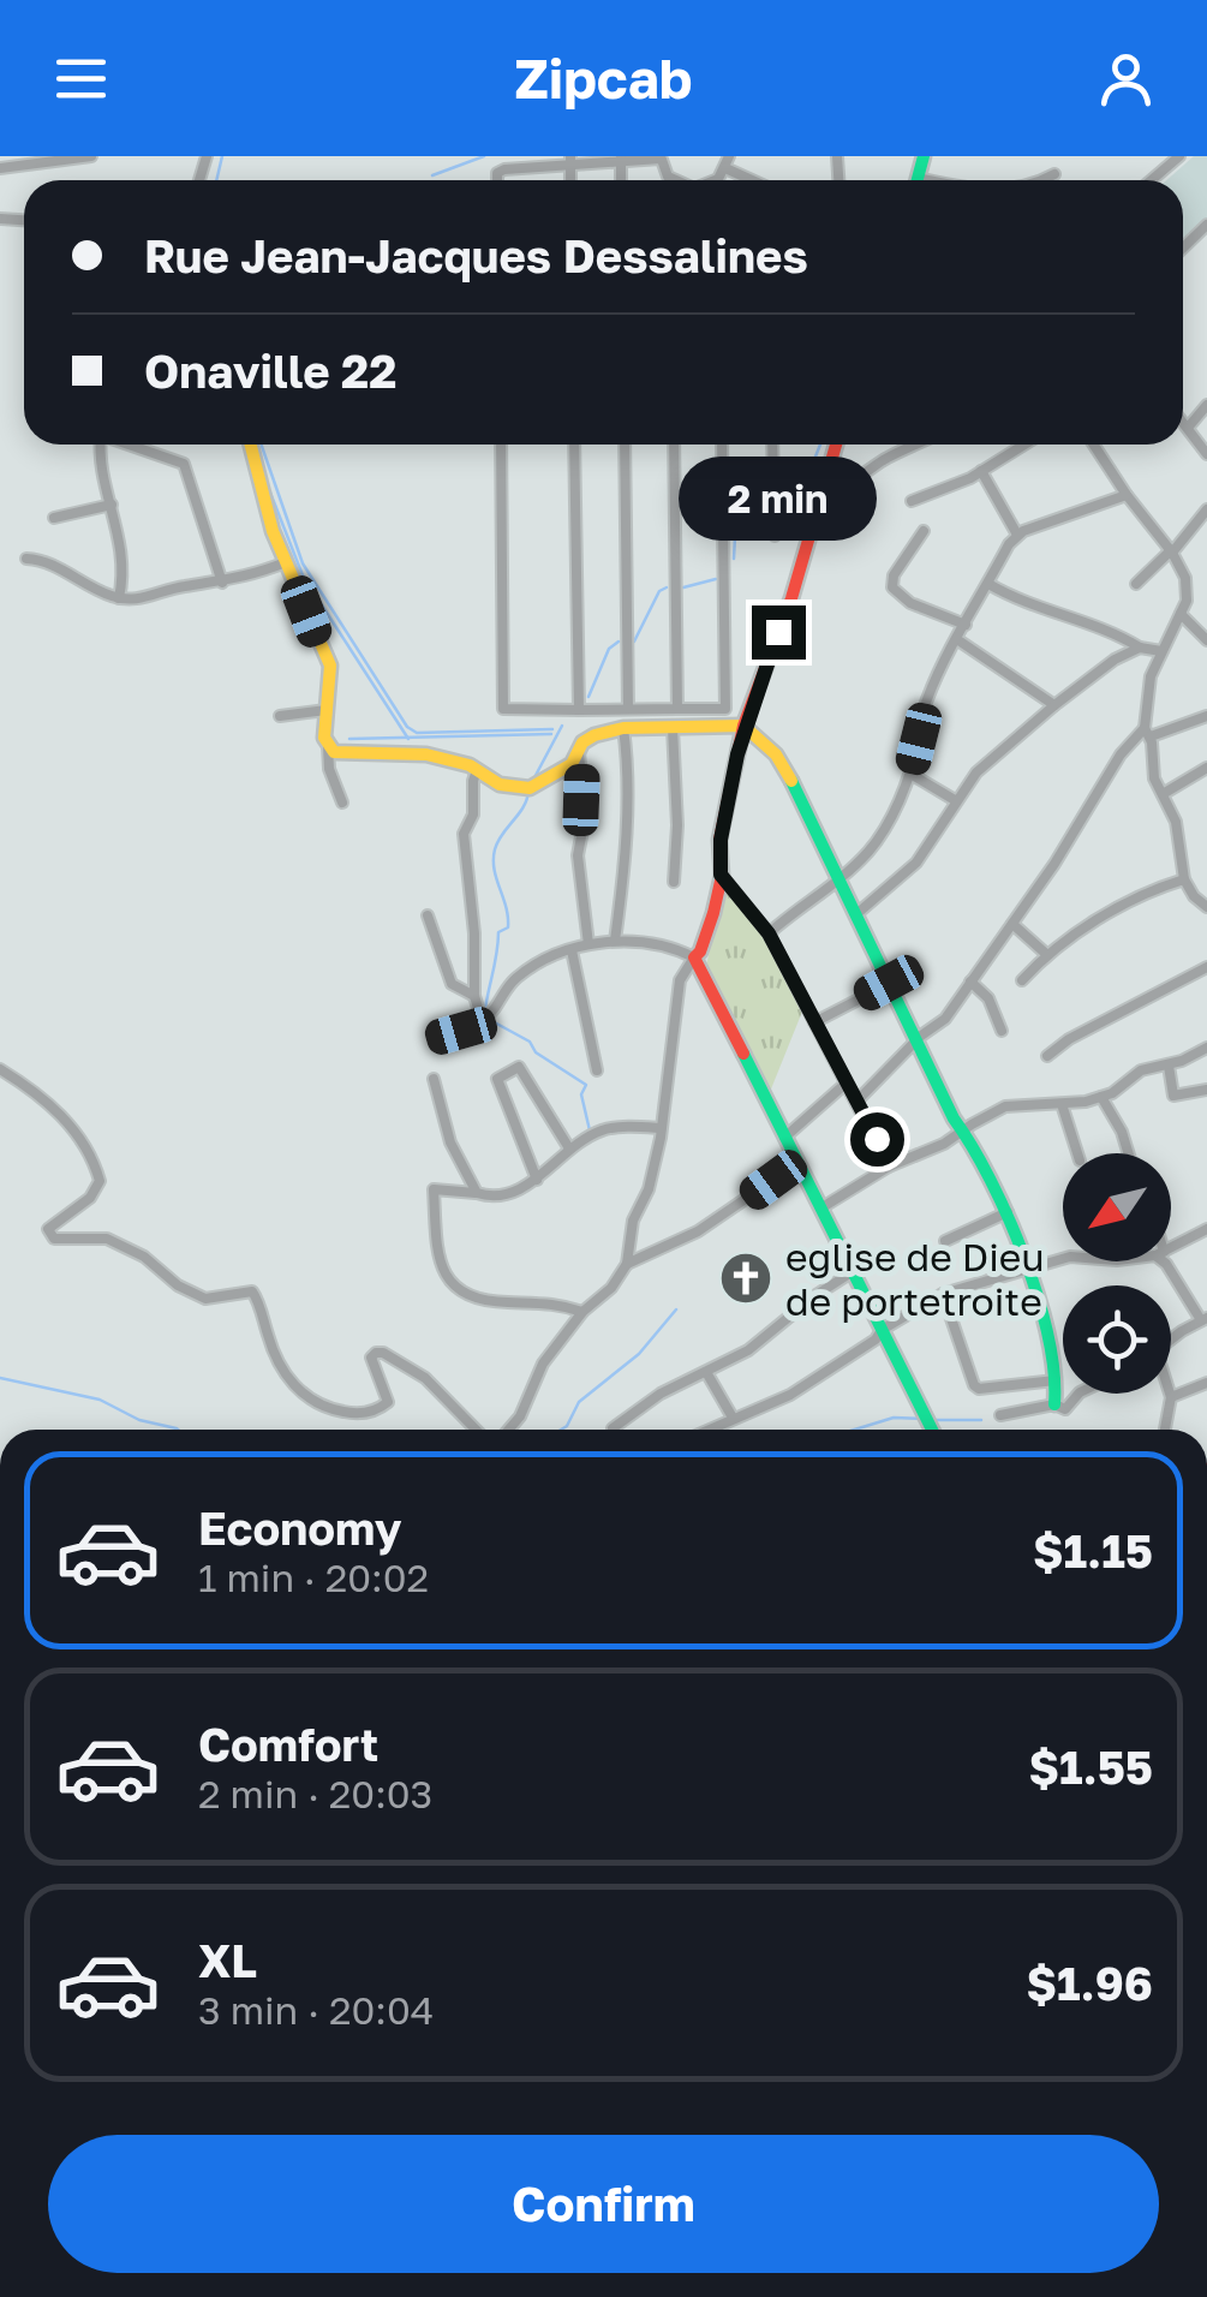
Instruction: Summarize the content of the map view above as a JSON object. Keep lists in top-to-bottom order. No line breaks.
{"places":{"church":["eglise de Dieu de portetroite"]},"north":"bottom left","page":{"header":"Zipcab","banner":["Rue Jean-Jacques Dessalines","Onaville 22"],"bubble":"2 min","list":[{"name":"Economy","note":"1 min · 20:02","value":"$1.15"},{"name":"Comfort","note":"2 min · 20:03","value":"$1.55"},{"name":"XL","note":"3 min · 20:04","value":"$1.96"}],"buttons":"Confirm"}}
